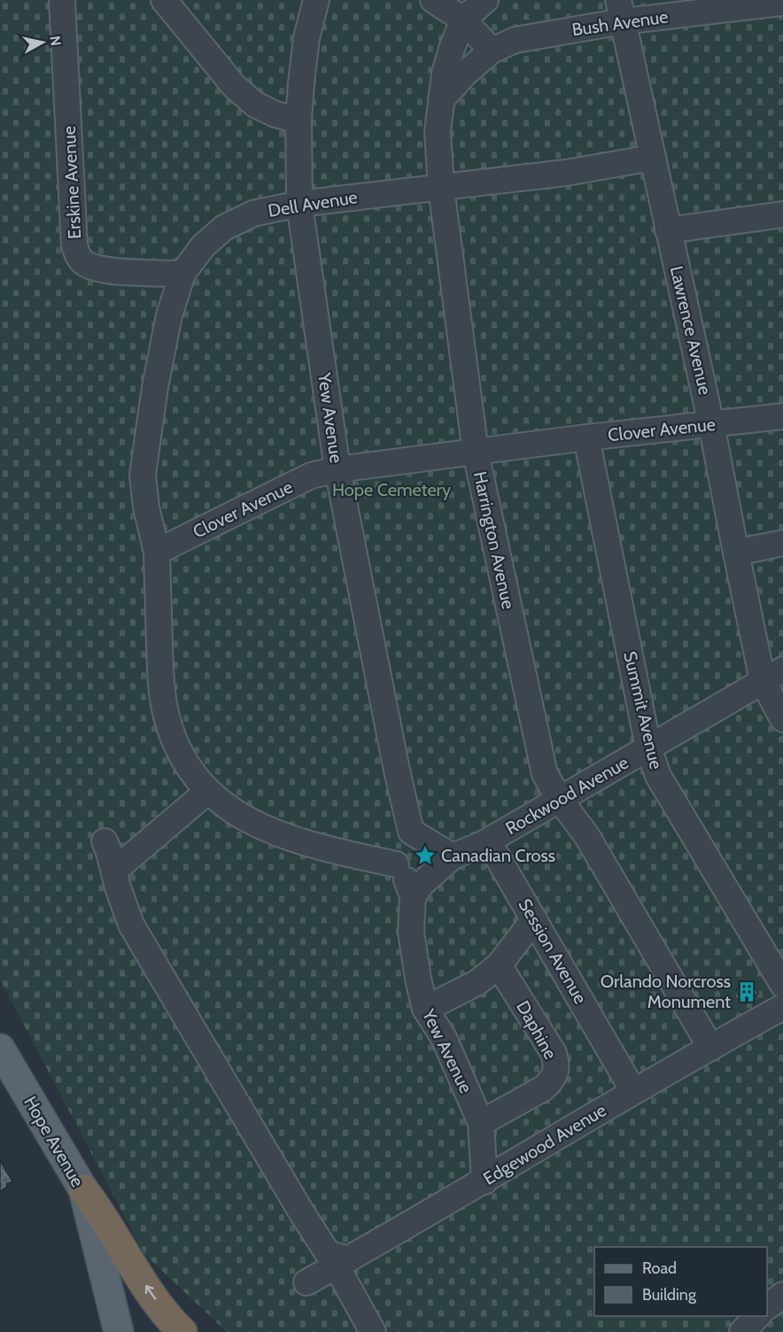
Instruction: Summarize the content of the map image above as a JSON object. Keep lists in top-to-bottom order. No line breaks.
{"streets":{"main road":["Hope Avenue"],"lane":["Bush Avenue","Erskine Avenue","Dell Avenue","Lawrence Avenue","Yew Avenue","Clover Avenue","Harrington Avenue","Summit Avenue","Rockwood Avenue","Session Avenue","Daphine","Edgewood Avenue"]},"crossings":[["Bush Avenue","Lawrence Avenue"],["Bush Avenue","Harrington Avenue"],["Erskine Avenue","Dell Avenue"],["Dell Avenue","Lawrence Avenue"],["Dell Avenue","Yew Avenue"],["Dell Avenue","Clover Avenue"],["Dell Avenue","Harrington Avenue"],["Lawrence Avenue","Clover Avenue"],["Lawrence Avenue","Rockwood Avenue"],["Yew Avenue","Clover Avenue"],["Yew Avenue","Rockwood Avenue"],["Yew Avenue","Daphine"],["Yew Avenue","Edgewood Avenue"],["Clover Avenue","Harrington Avenue"],["Clover Avenue","Summit Avenue"],["Harrington Avenue","Rockwood Avenue"],["Harrington Avenue","Edgewood Avenue"],["Summit Avenue","Rockwood Avenue"],["Rockwood Avenue","Session Avenue"],["Session Avenue","Edgewood Avenue"]],"parks":["Hope Cemetery"],"places":{"place":["Canadian Cross"],"building":["Orlando Norcross Monument"]},"legend":["Road","Building"],"north":"right"}
